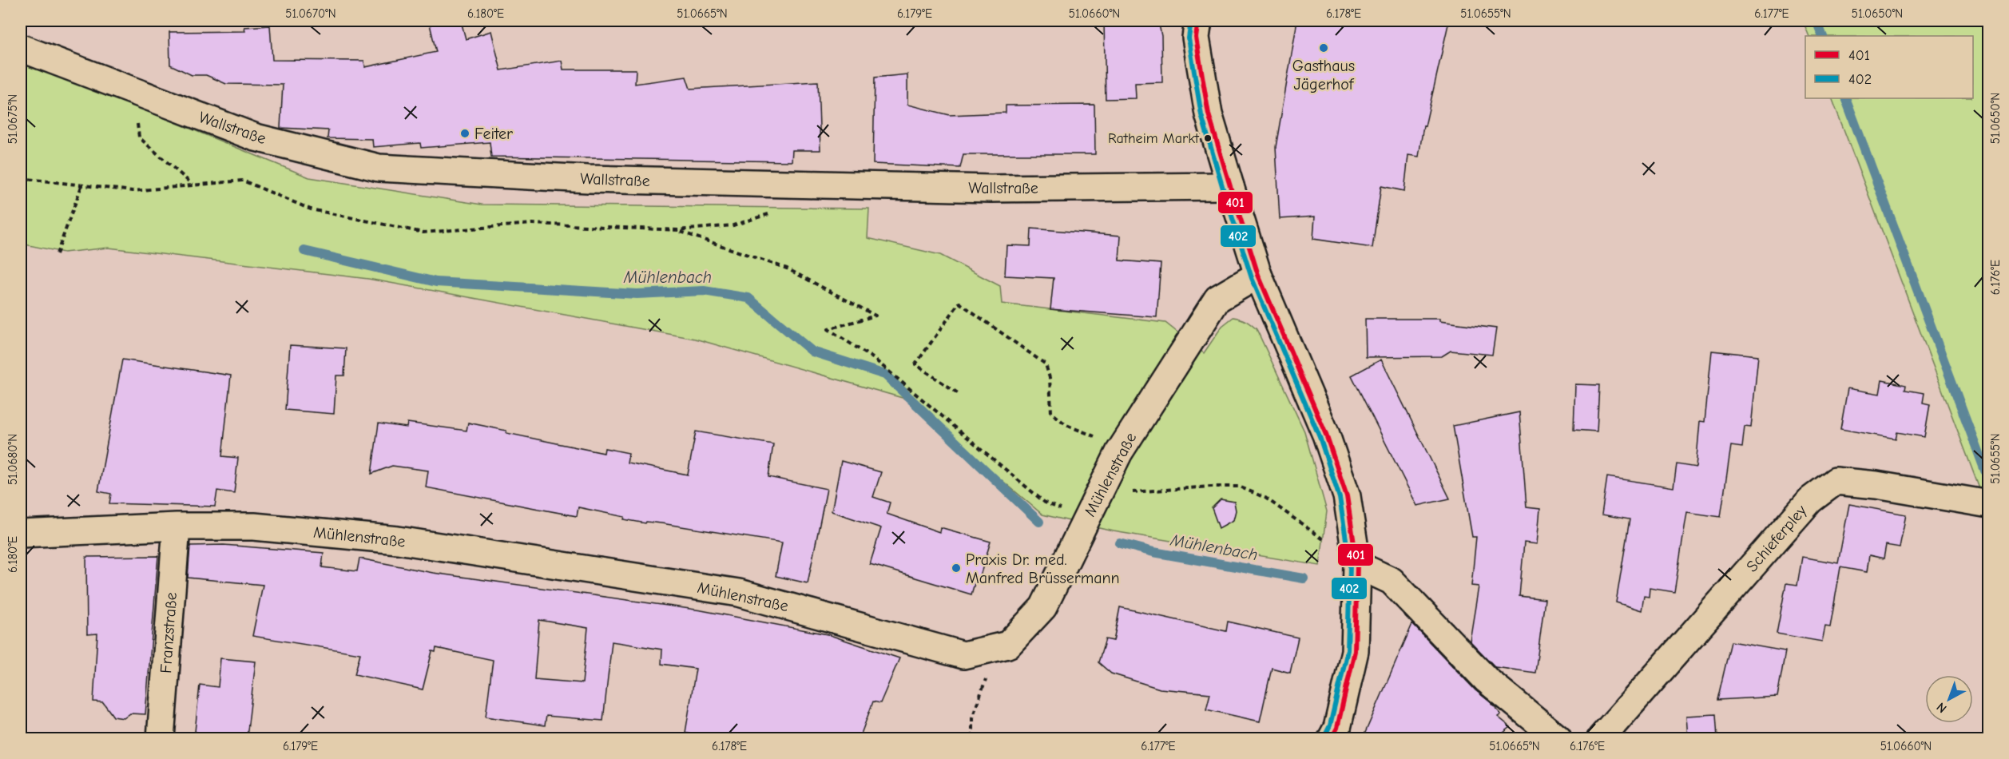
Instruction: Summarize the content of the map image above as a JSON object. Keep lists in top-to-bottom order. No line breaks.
{"streets":{"street":["Wallstraße","Mühlenstraße","Schieferpley","Franzstraße"]},"crossings":[["Mühlenstraße","Franzstraße"]],"water":["Mühlenbach"],"places":["Gasthaus Jägerhof","Feiter","Ratheim Markt","Praxis Dr. med. Manfred Brüssermann"],"lines":["transit line 401","transit line 402"],"legend":["401","402"],"north":"bottom left","coordinates":["51.0670°N","6.180°E","51.0665°N","6.179°E","51.0660°N","6.178°E","51.0655°N","6.177°E","51.0650°N","51.0675°N","6.176°E","51.0680°N"]}
